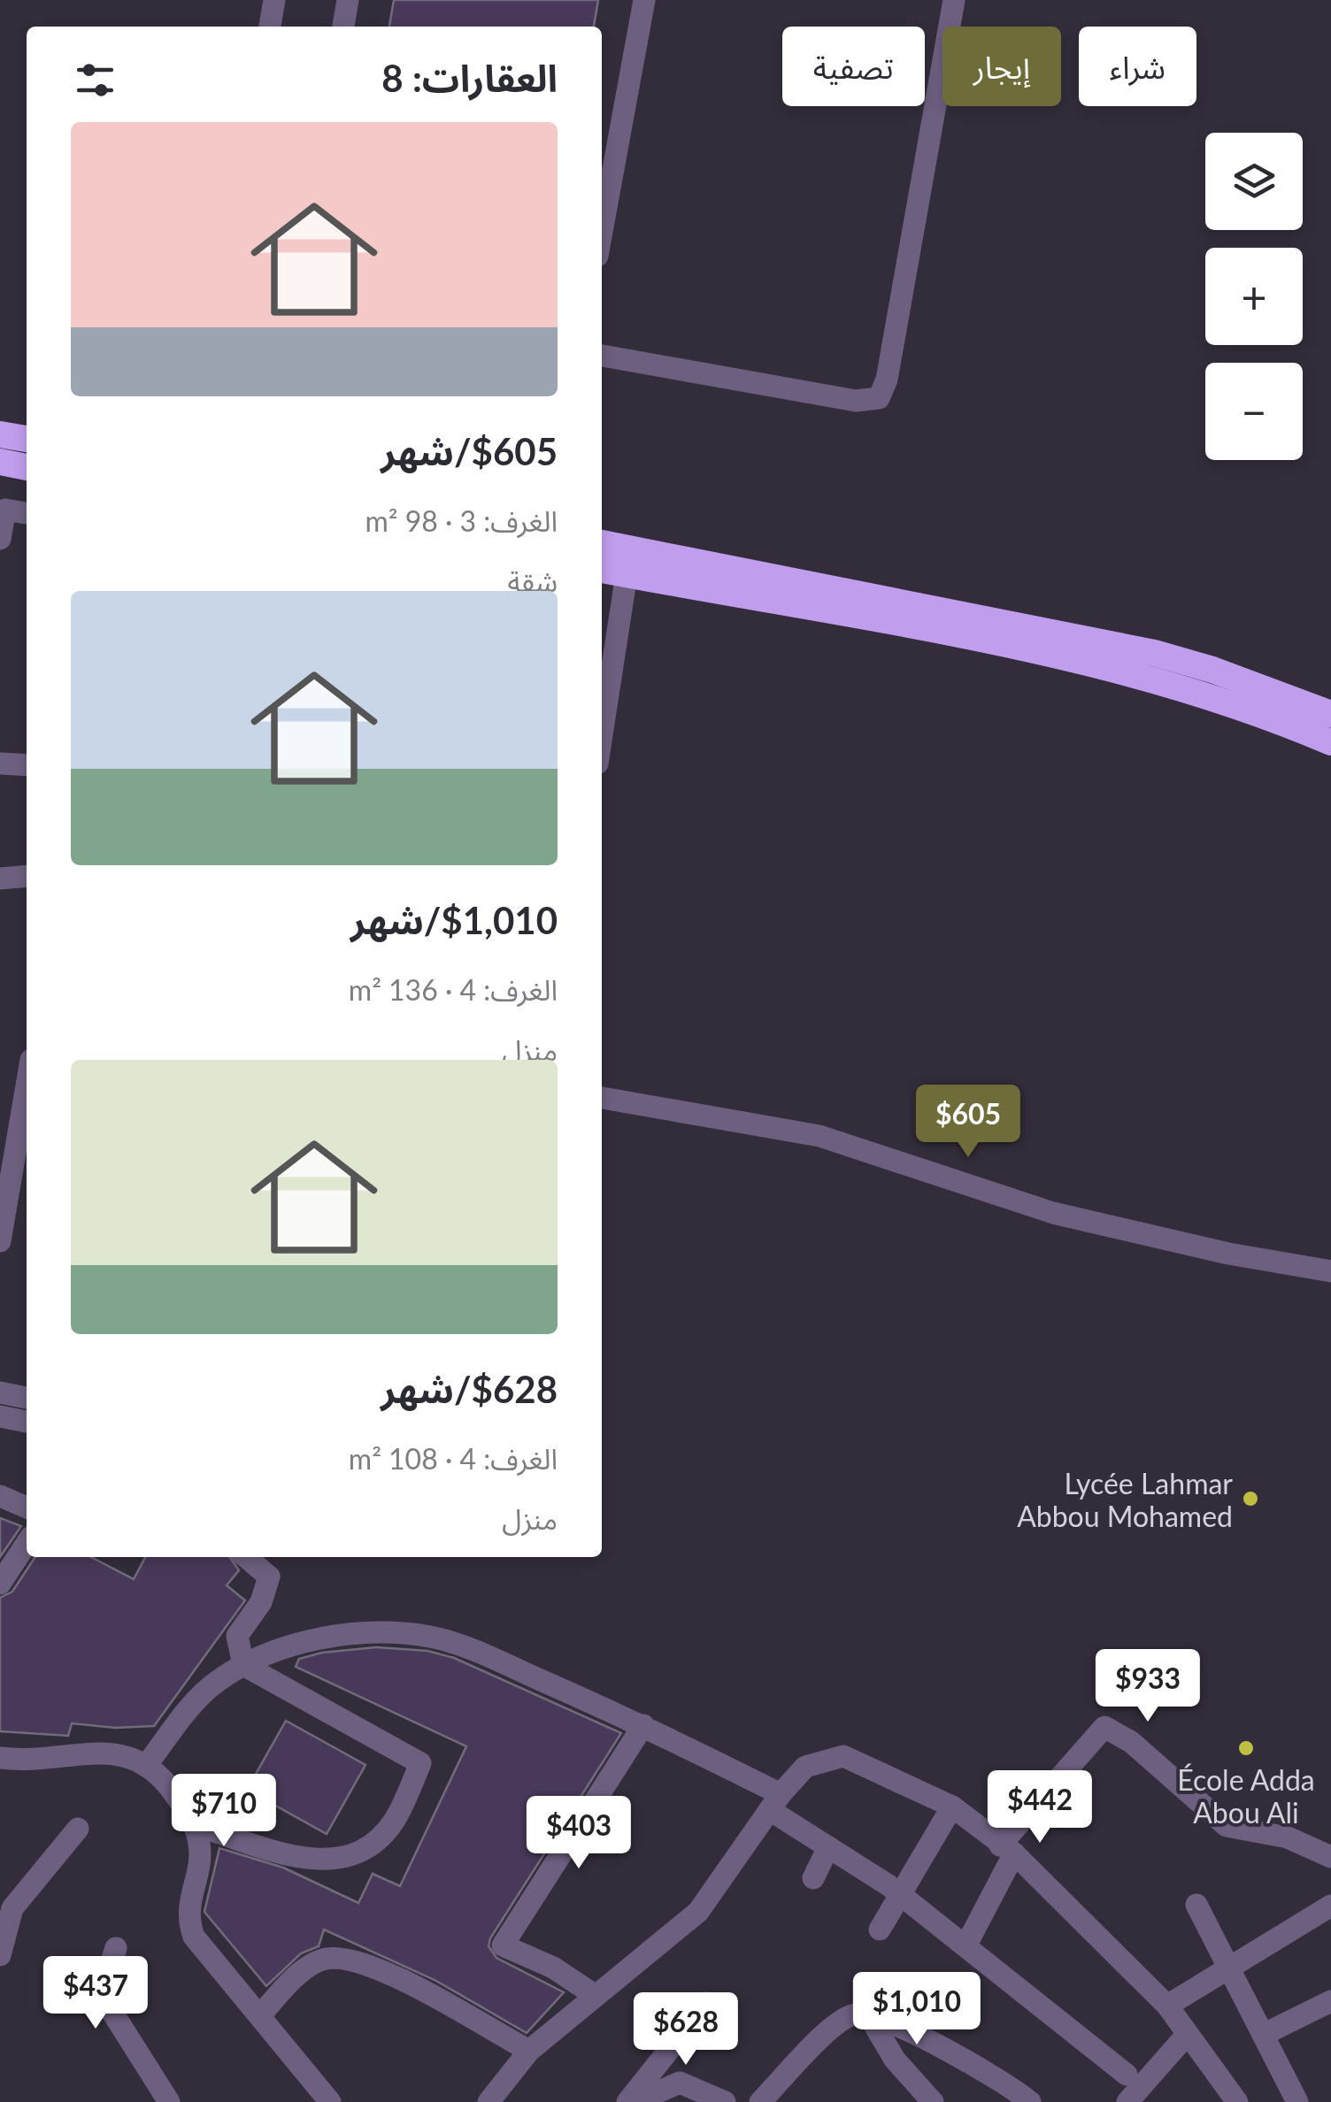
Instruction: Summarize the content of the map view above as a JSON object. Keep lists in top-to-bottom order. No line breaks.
{"places":["Lycée Lahmar Abbou Mohamed","École Adda Abou Ali"],"page":{"chip":["شراء","إيجار","تصفية"],"heading":"العقارات: 8","map_buttons":["+","−"],"list":[{"name":"$605/شهر","note":"الغرف: 3 · 98 m² · شقة"},{"name":"$1,010/شهر","note":"الغرف: 4 · 136 m² · منزل"},{"name":"$628/شهر","note":"الغرف: 4 · 108 m² · منزل"}],"price":["$605","$933","$442","$710","$403","$437","$1,010","$628"]}}
